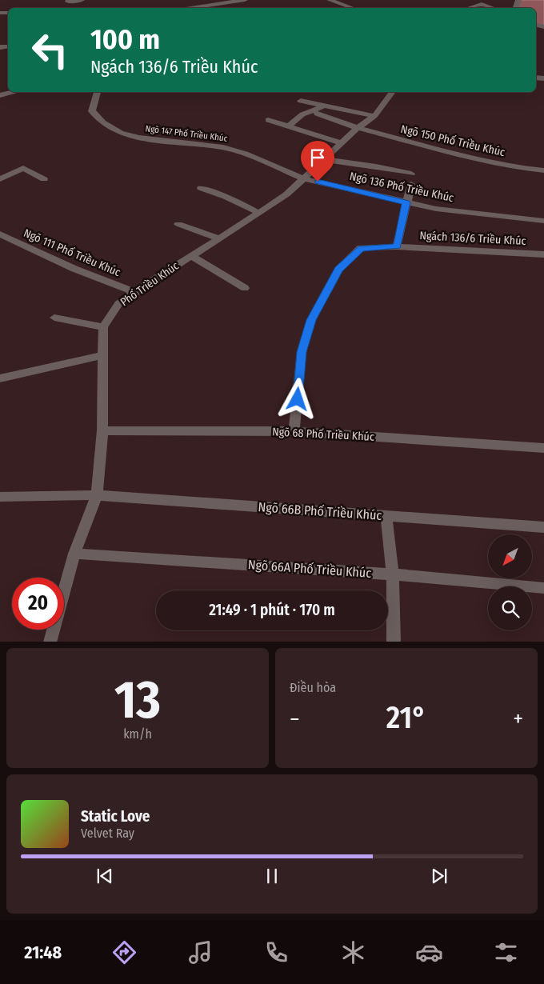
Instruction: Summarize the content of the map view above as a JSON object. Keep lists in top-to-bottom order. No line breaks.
{"streets":{"street":["Ngõ 147 Phố Triều Khúc","Ngõ 150 Phố Triều Khúc","Ngõ 136 Phố Triều Khúc","Ngách 136/6 Triều Khúc","Ngõ 111 Phố Triều Khúc","Phố Triều Khúc","Ngõ 68 Phố Triều Khúc","Ngõ 66B Phố Triều Khúc","Ngõ 66A Phố Triều Khúc"]},"crossings":[["Ngõ 147 Phố Triều Khúc","Ngõ 136 Phố Triều Khúc"],["Ngõ 147 Phố Triều Khúc","Phố Triều Khúc"],["Ngõ 150 Phố Triều Khúc","Phố Triều Khúc"],["Ngõ 136 Phố Triều Khúc","Phố Triều Khúc"],["Ngách 136/6 Triều Khúc","Ngõ 68 Phố Triều Khúc"],["Ngõ 111 Phố Triều Khúc","Phố Triều Khúc"]],"north":"bottom left","page":{"turn":["100 m","Ngách 136/6 Triều Khúc"],"limit":"20","trip":"21:49 · 1 phút · 170 m","tile":[["13","km/h"],"Điều hòa"],"heat":["−","21°","+"],"song":["Static Love","Velvet Ray"],"tabs":"21:48"}}
